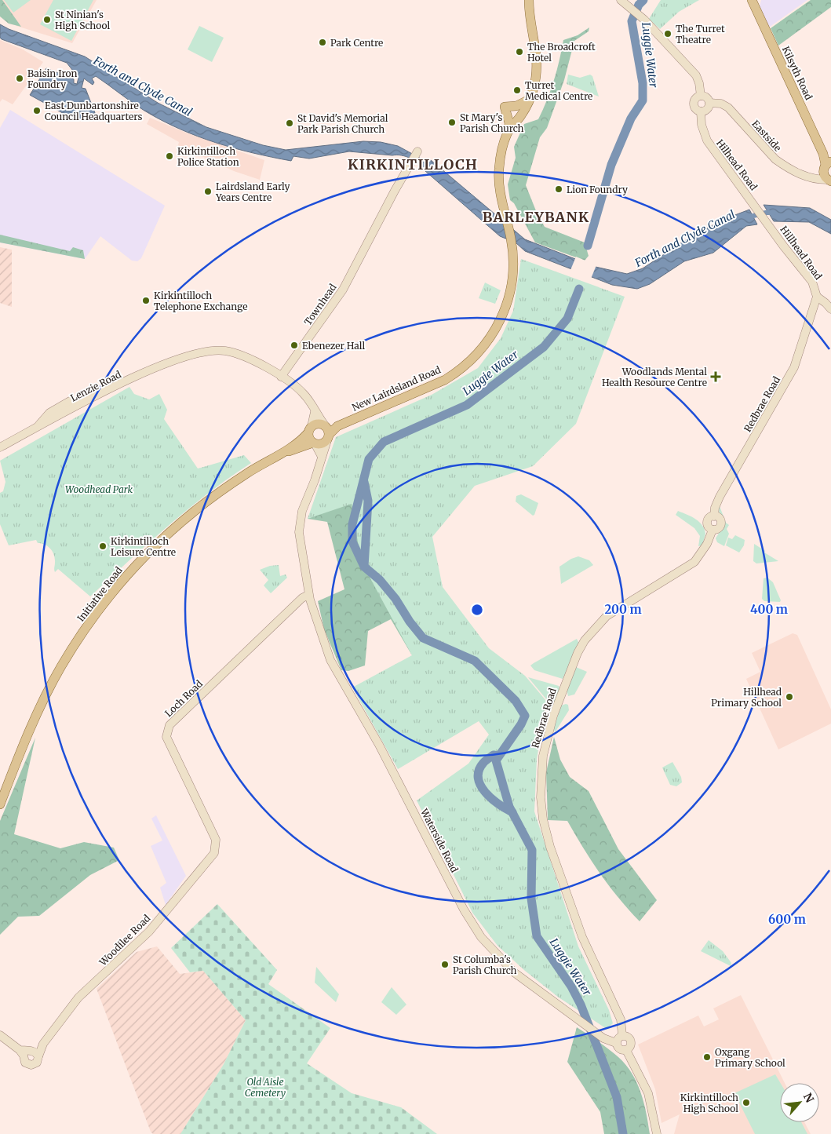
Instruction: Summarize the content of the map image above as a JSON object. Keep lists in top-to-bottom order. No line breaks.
{"streets":{"main road":["Kilsyth Road","New Lairdsland Road","Initiative Road"],"street":["Eastside","Hilhead Road","Hillhead Road","Townhead","Lenzie Road","Redbrae Road","Loch Road","Waterside Road","Woodilee Road"]},"crossings":[["Kilsyth Road","Eastside"],["Eastside","Hilhead Road"],["Hilhead Road","Hillhead Road"],["Hillhead Road","Redbrae Road"],["Townhead","Lenzie Road"],["New Lairdsland Road","Waterside Road"],["Redbrae Road","Waterside Road"],["Loch Road","Waterside Road"],["Loch Road","Woodilee Road"]],"districts":["KIRKINTILLOCH","BARLEYBANK"],"water":["Luggie Water","Forth and Clyde Canal"],"parks":["Woodhead Park","Old Aisle Cemetery"],"places":{"other":["St Ninian's High School","The Turret Theatre","Park Centre","The Broadcroft Hotel","Baisin Iron Foundry","Turret Medical Centre","East Dunbartonshire Council Headquarters","St Mary's Parish Church","St David's Memorial Park Parish Church","Kirkintilloch Police Station","Lion Foundry","Lairdsland Early Years Centre","Kirkintilloch Telephone Exchange","Ebenezer Hall","Kirkintilloch Leisure Centre","Hillhead Primary School","St Columba's Parish Church","Oxgang Primary School","Kirkintilloch High School"],"health":["Woodlands Mental Health Resource Centre"]},"north":"top right","rings":["200 m","400 m","600 m"]}
